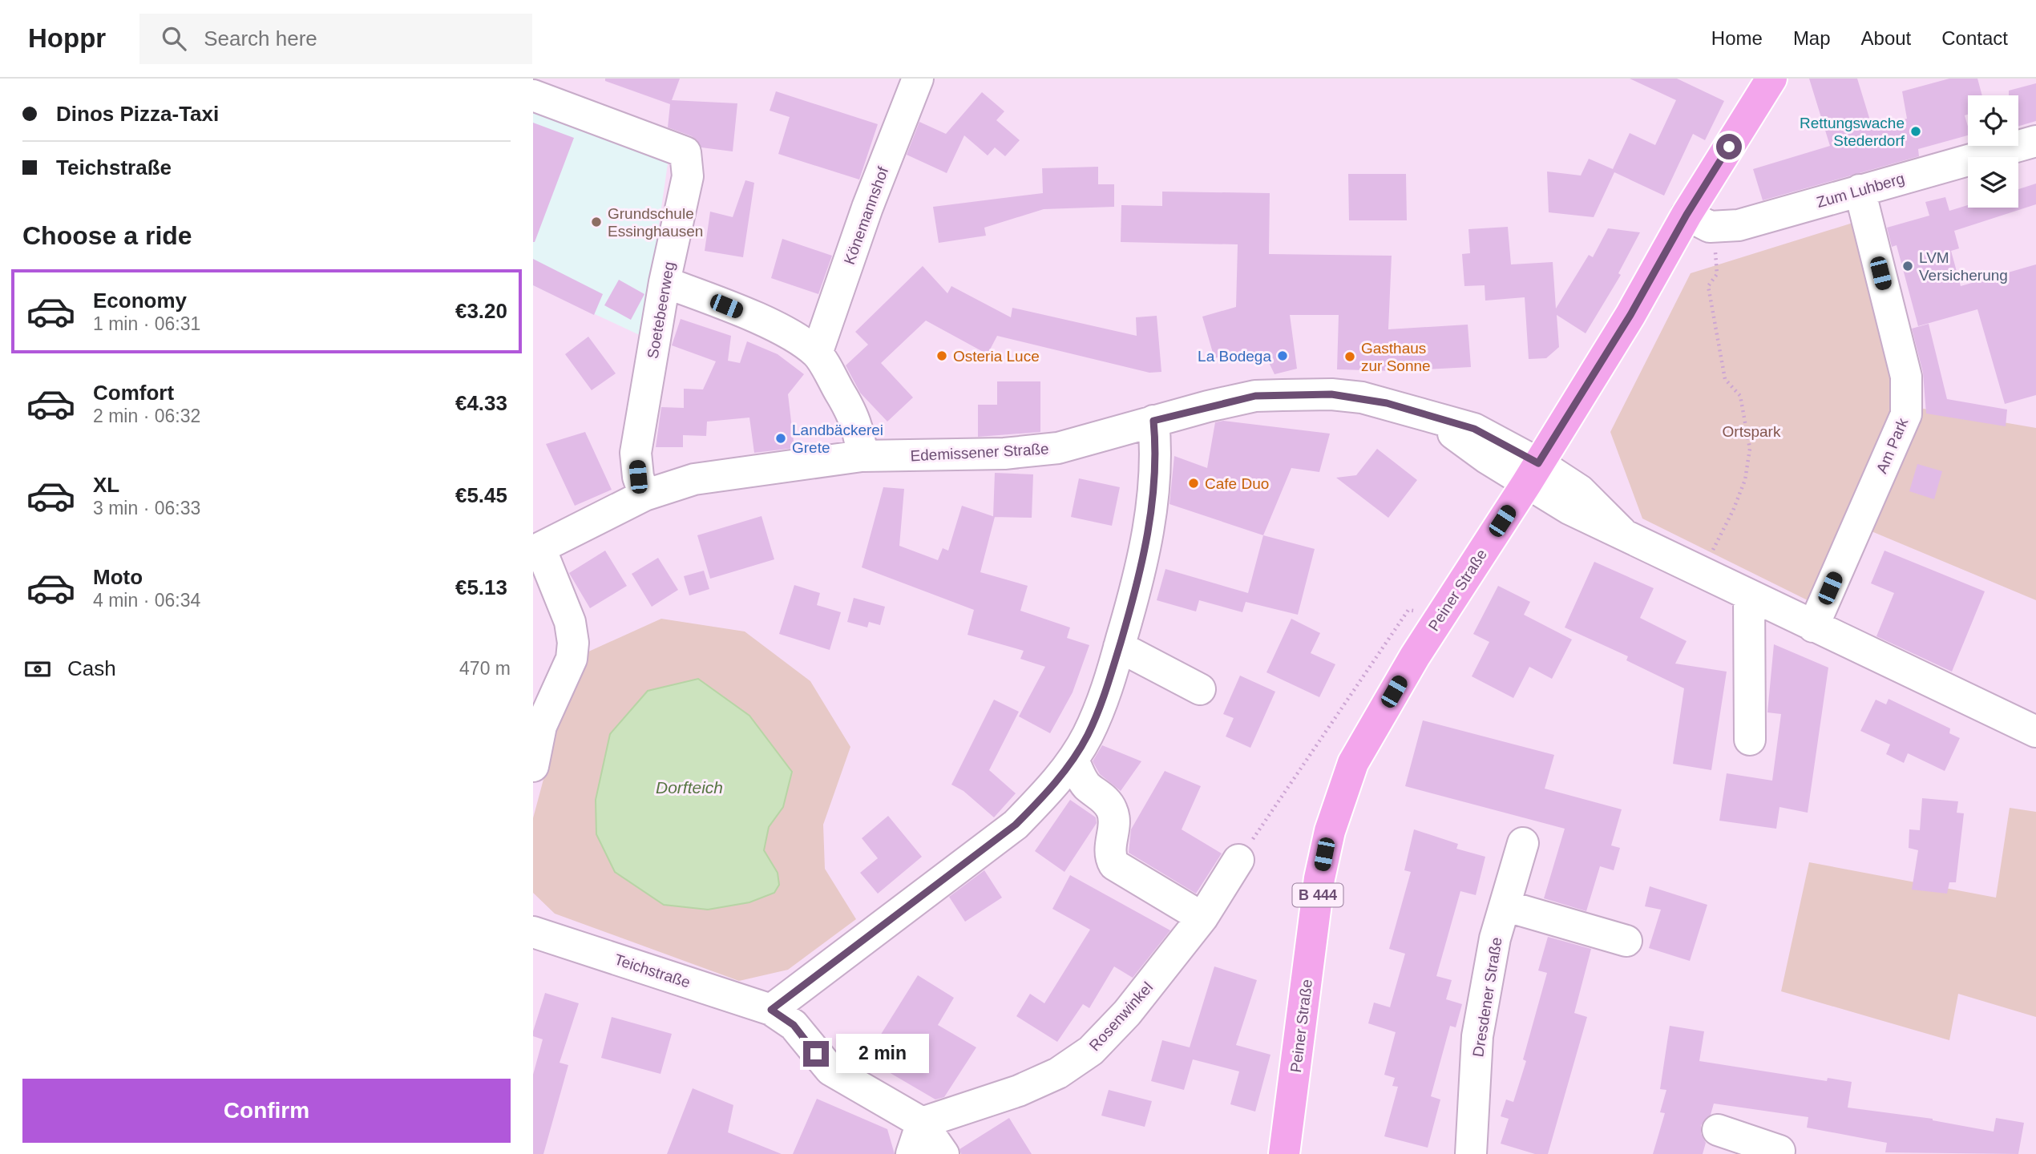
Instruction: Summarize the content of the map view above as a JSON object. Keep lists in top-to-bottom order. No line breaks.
{"streets":{"main road":["Peiner Straße","B 444"],"street":["Zum Luhberg","Könemannshof","Soetebeerweg","Am Park","Edemissener Straße","Teichstraße","Dresdener Straße","Rosenwinkel"]},"crossings":[["Zum Luhberg","Am Park"],["Zum Luhberg","Peiner Straße"],["Soetebeerweg","Edemissener Straße"],["Edemissener Straße","Peiner Straße"],["Teichstraße","Rosenwinkel"]],"water":["Dorfteich"],"parks":["Ortspark"],"places":["Rettungswache Stederdorf","Grundschule Essinghausen","LVM Versicherung","Osteria Luce","La Bodega","Gasthaus zur Sonne","Landbäckerei Grete","Cafe Duo"],"page":{"header":"Hoppr","search":"Search here","nav":["Home","Map","About","Contact"],"banner":["Dinos Pizza-Taxi","Teichstraße"],"heading":"Choose a ride","list":[{"name":"Economy","note":"1 min · 06:31","value":"€3.20"},{"name":"Comfort","note":"2 min · 06:32","value":"€4.33"},{"name":"XL","note":"3 min · 06:33","value":"€5.45"},{"name":"Moto","note":"4 min · 06:34","value":"€5.13"}],"pay":["Cash","470 m"],"bubble":"2 min","buttons":"Confirm"}}
